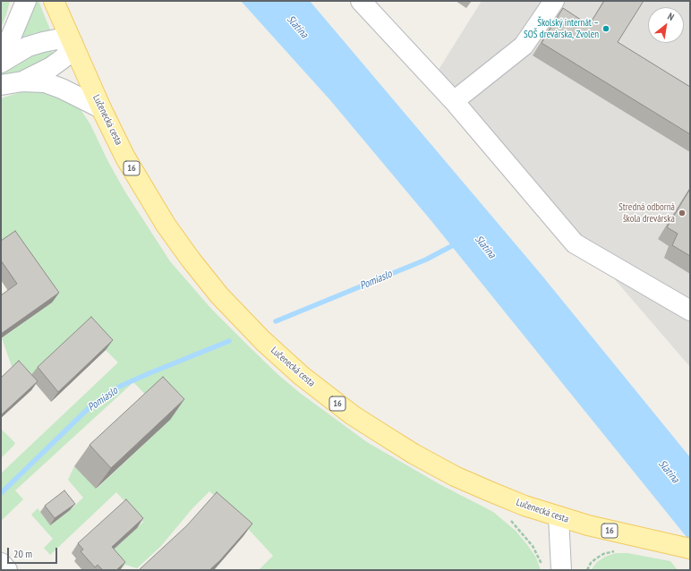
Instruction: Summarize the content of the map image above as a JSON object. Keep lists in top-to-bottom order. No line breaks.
{"streets":{"main road":["Lučenecká cesta","16"]},"water":["Slatina","Pomiaslo"],"places":["Školský internát – SOŠ drevárska, Zvolen","Stredná odborná škola drevárska"],"scale_bar":"20 m","north":"top right"}
